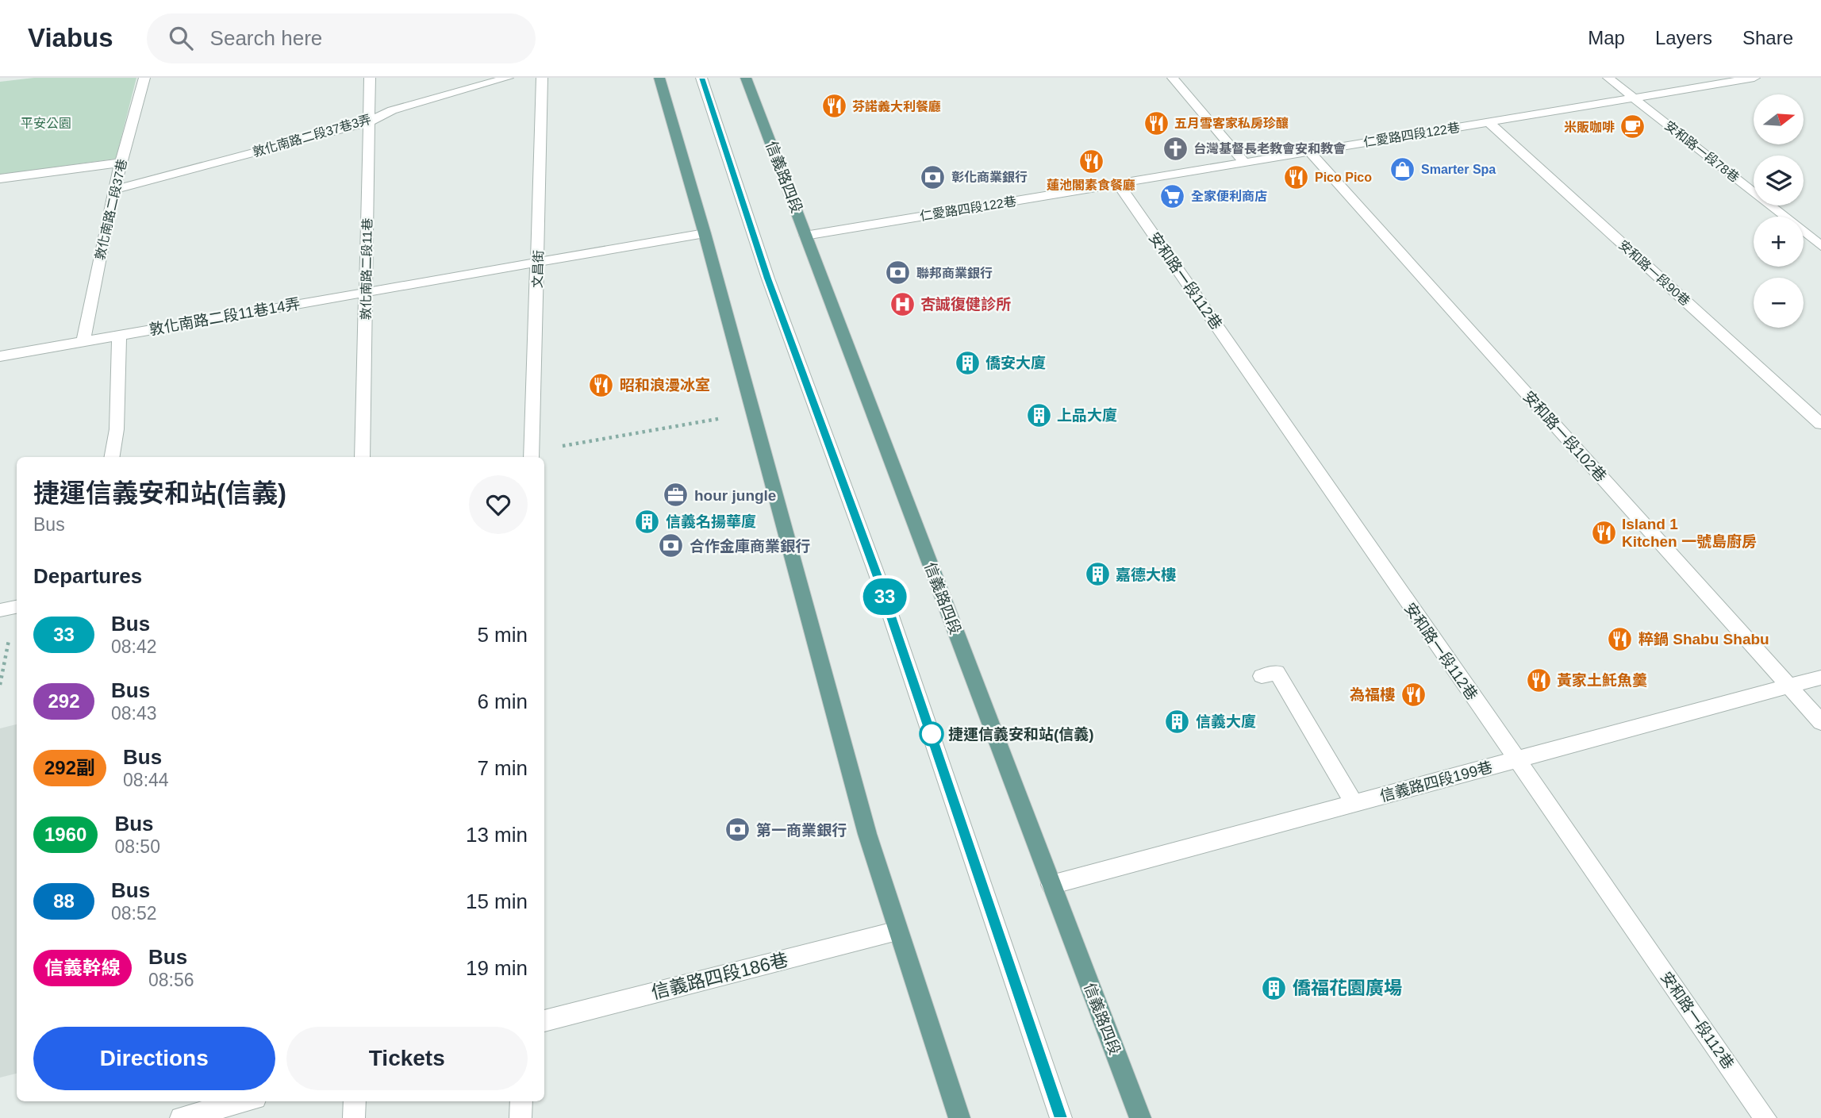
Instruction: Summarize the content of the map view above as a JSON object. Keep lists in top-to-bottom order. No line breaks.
{"streets":{"main road":["信義路四段"],"street":["仁愛路四段122巷","敦化南路二段37巷3弄","安和路一段78巷","敦化南路二段37巷","敦化南路二段11巷","文昌街","安和路一段90巷","安和路一段112巷","敦化南路二段11巷14弄","安和路一段102巷","信義路四段199巷","信義路四段186巷"]},"crossings":[["仁愛路四段122巷","安和路一段78巷"],["仁愛路四段122巷","信義路四段"],["仁愛路四段122巷","安和路一段90巷"],["仁愛路四段122巷","安和路一段112巷"],["仁愛路四段122巷","安和路一段102巷"],["敦化南路二段37巷3弄","敦化南路二段37巷"],["敦化南路二段37巷3弄","敦化南路二段11巷"],["信義路四段","信義路四段199巷"],["敦化南路二段37巷","敦化南路二段11巷14弄"],["敦化南路二段11巷","敦化南路二段11巷14弄"],["文昌街","敦化南路二段11巷14弄"],["安和路一段112巷","信義路四段199巷"],["安和路一段102巷","信義路四段199巷"]],"parks":["平安公園"],"places":{"restaurant":["芬諾義大利餐廳","五月雪客家私房珍釀","蓮池閣素食餐廳","Pico Pico","昭和浪漫冰室","Island 1 Kitchen 一號島廚房","粹鍋 Shabu Shabu","黃家土魠魚羹","為福樓"],"cafe":["米販咖啡"],"church":["台灣基督長老教會安和教會"],"shop":["Smarter Spa"],"bank":["彰化商業銀行","聯邦商業銀行","合作金庫商業銀行","第一商業銀行"],"supermarket":["全家便利商店"],"hospital":["杏誠復健診所"],"building":["僑安大廈","上品大廈","信義名揚華廈","嘉德大樓","信義大廈","僑福花園廣場"],"office":["hour jungle"],"other":["捷運信義安和站(信義)"]},"lines":["bus line 33"],"north":"right","page":{"header":"Viabus","search":"Search here","nav":["Map","Layers","Share"],"on_map":"33","map_buttons":["+","−"],"heading":[["捷運信義安和站(信義)","Bus"],"Departures"],"list":[{"mark":"33","name":"Bus","note":"08:42","value":"5 min"},{"mark":"292","name":"Bus","note":"08:43","value":"6 min"},{"mark":"292副","name":"Bus","note":"08:44","value":"7 min"},{"mark":"1960","name":"Bus","note":"08:50","value":"13 min"},{"mark":"88","name":"Bus","note":"08:52","value":"15 min"},{"mark":"信義幹線","name":"Bus","note":"08:56","value":"19 min"}],"buttons":["Directions","Tickets"]}}
